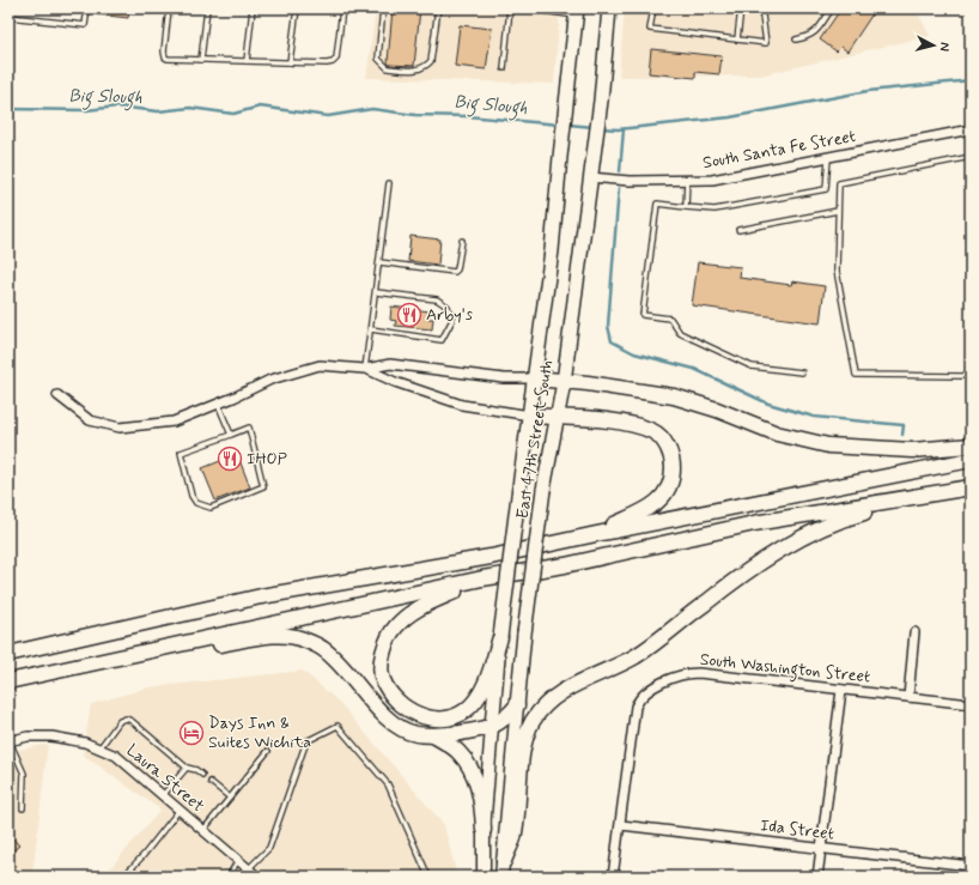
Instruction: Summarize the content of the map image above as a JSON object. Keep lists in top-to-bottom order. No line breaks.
{"streets":{"main road":["East 47th Street South"],"street":["South Santa Fe Street","South Washington Street","Laura Street","Ida Street"]},"crossings":[["South Santa Fe Street","East 47th Street South"],["South Washington Street","Ida Street"]],"water":["Big Slough"],"places":{"restaurant":["Arby's","IHOP"],"hotel":["Days Inn & Suites Wichita"]},"north":"right"}
